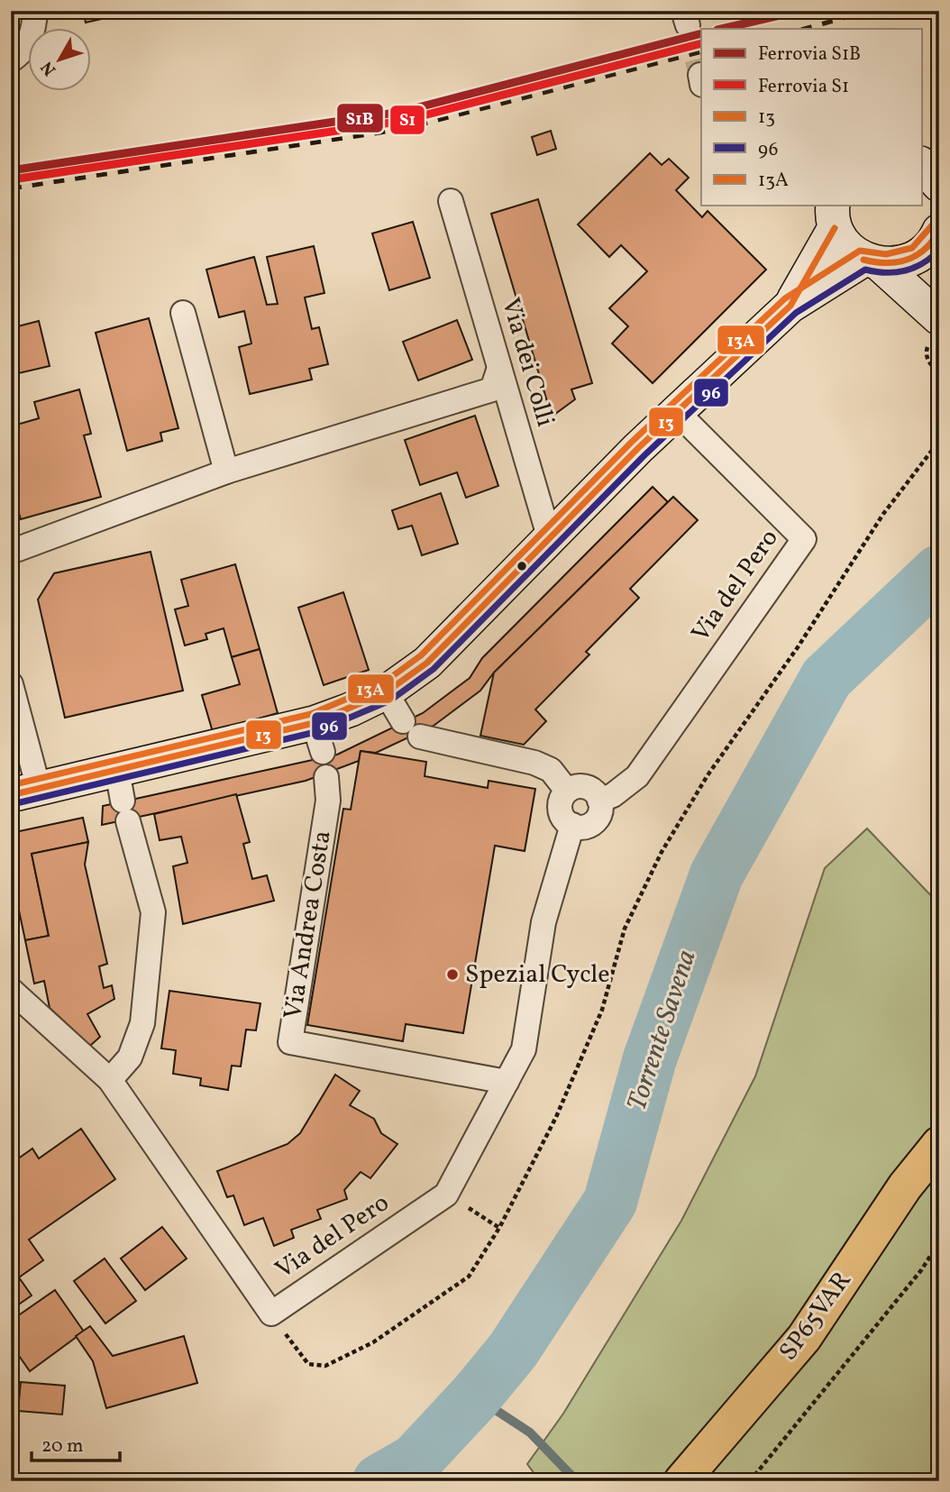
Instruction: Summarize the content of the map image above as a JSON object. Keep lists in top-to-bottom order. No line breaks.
{"streets":{"main road":["SP65VAR"],"street":["Via dei Colli","Via del Pero","Via Andrea Costa"]},"crossings":[["Via del Pero","Via Andrea Costa"]],"water":["Torrente Savena"],"places":["Spezial Cycle"],"lines":["rail line S1B","rail line S1","transit line 13A","transit line 13","transit line 96"],"legend":["Ferrovia S1B","Ferrovia S1","13","96","13A"],"scale_bar":"20 m","north":"bottom left"}
